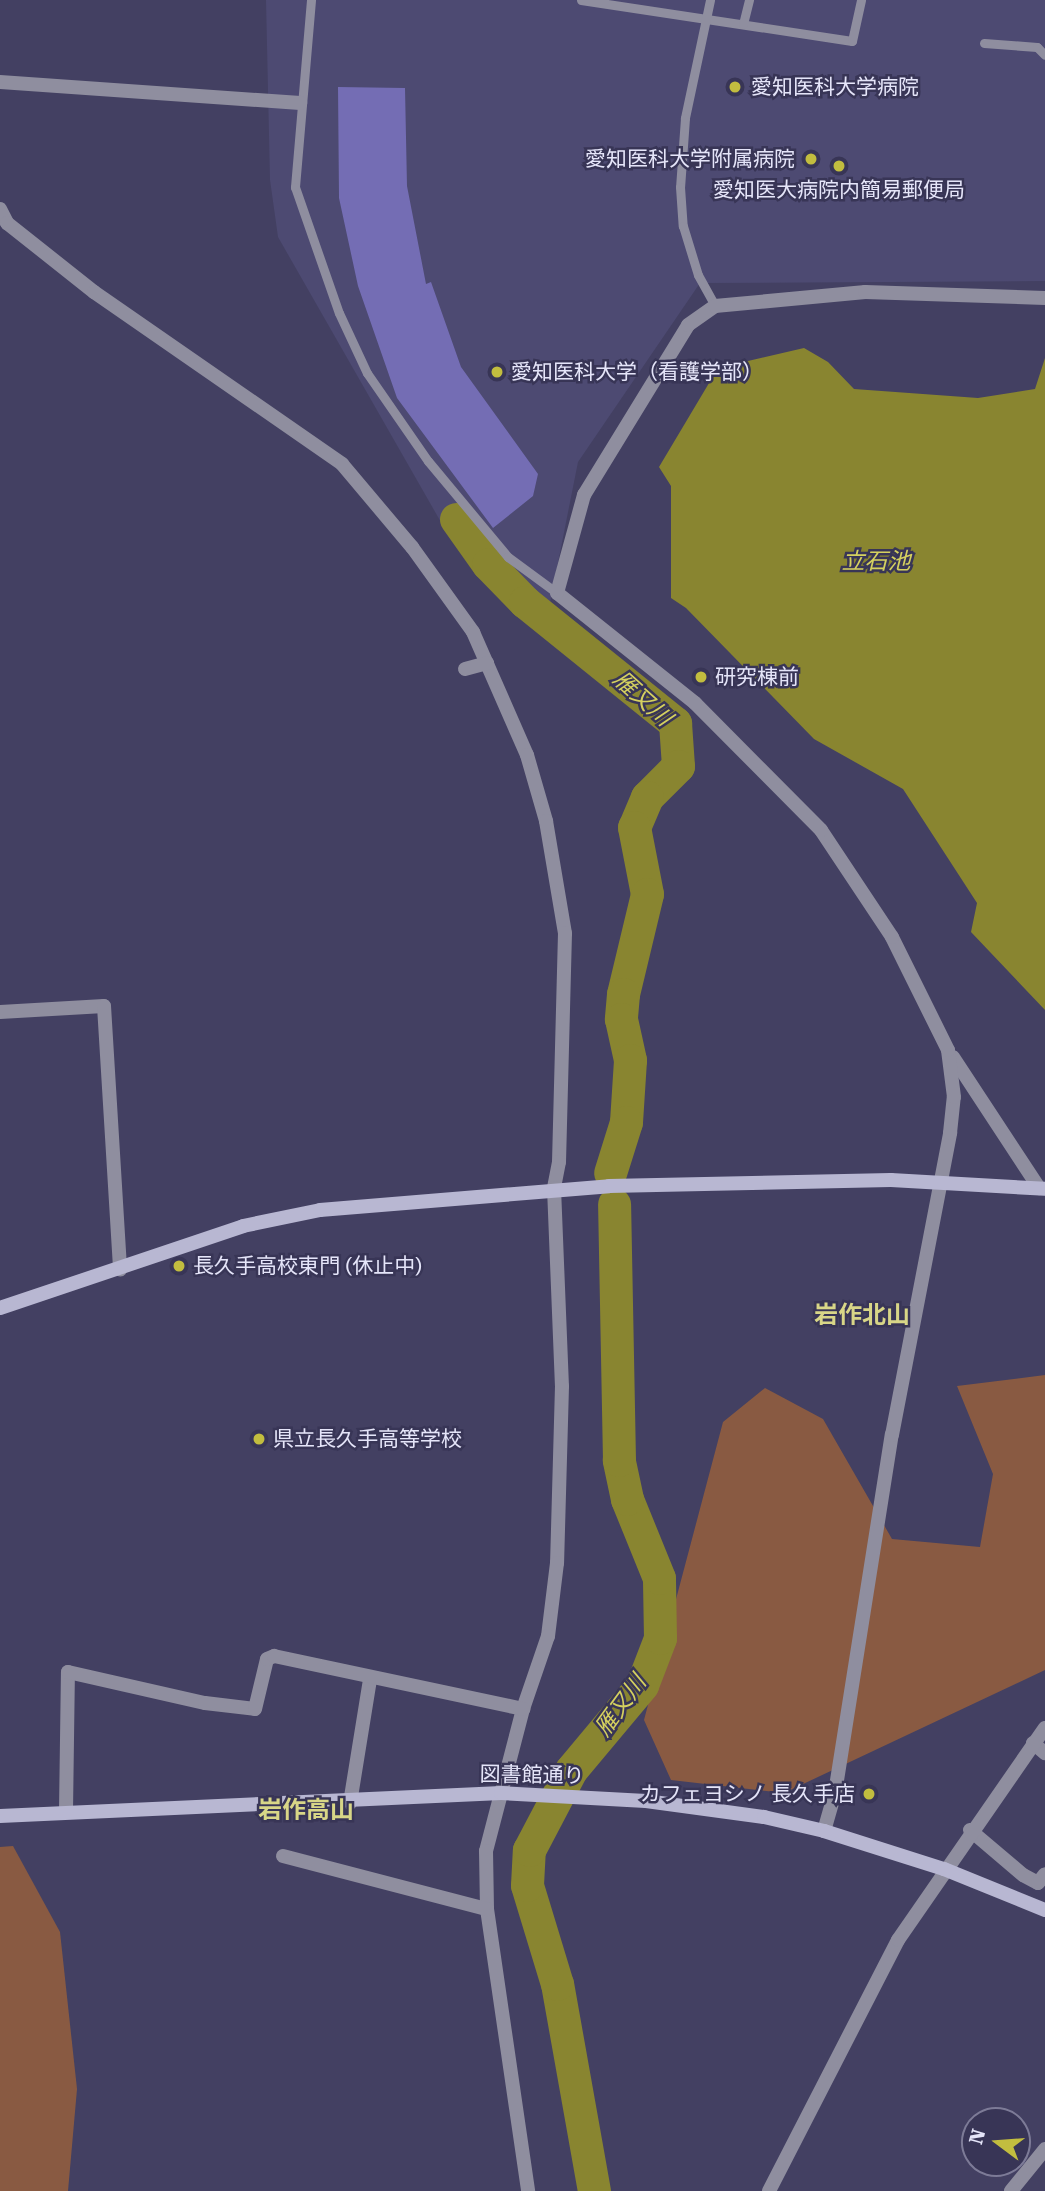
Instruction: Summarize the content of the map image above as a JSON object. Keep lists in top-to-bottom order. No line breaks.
{"streets":{"street":["図書館通り"]},"districts":["岩作北山","岩作高山"],"water":["立石池","雁又川"],"places":["愛知医科大学病院","愛知医科大学附属病院","愛知医大病院内簡易郵便局","愛知医科大学（看護学部）","研究棟前","長久手高校東門 (休止中)","県立長久手高等学校","カフェヨシノ 長久手店"],"north":"left"}
